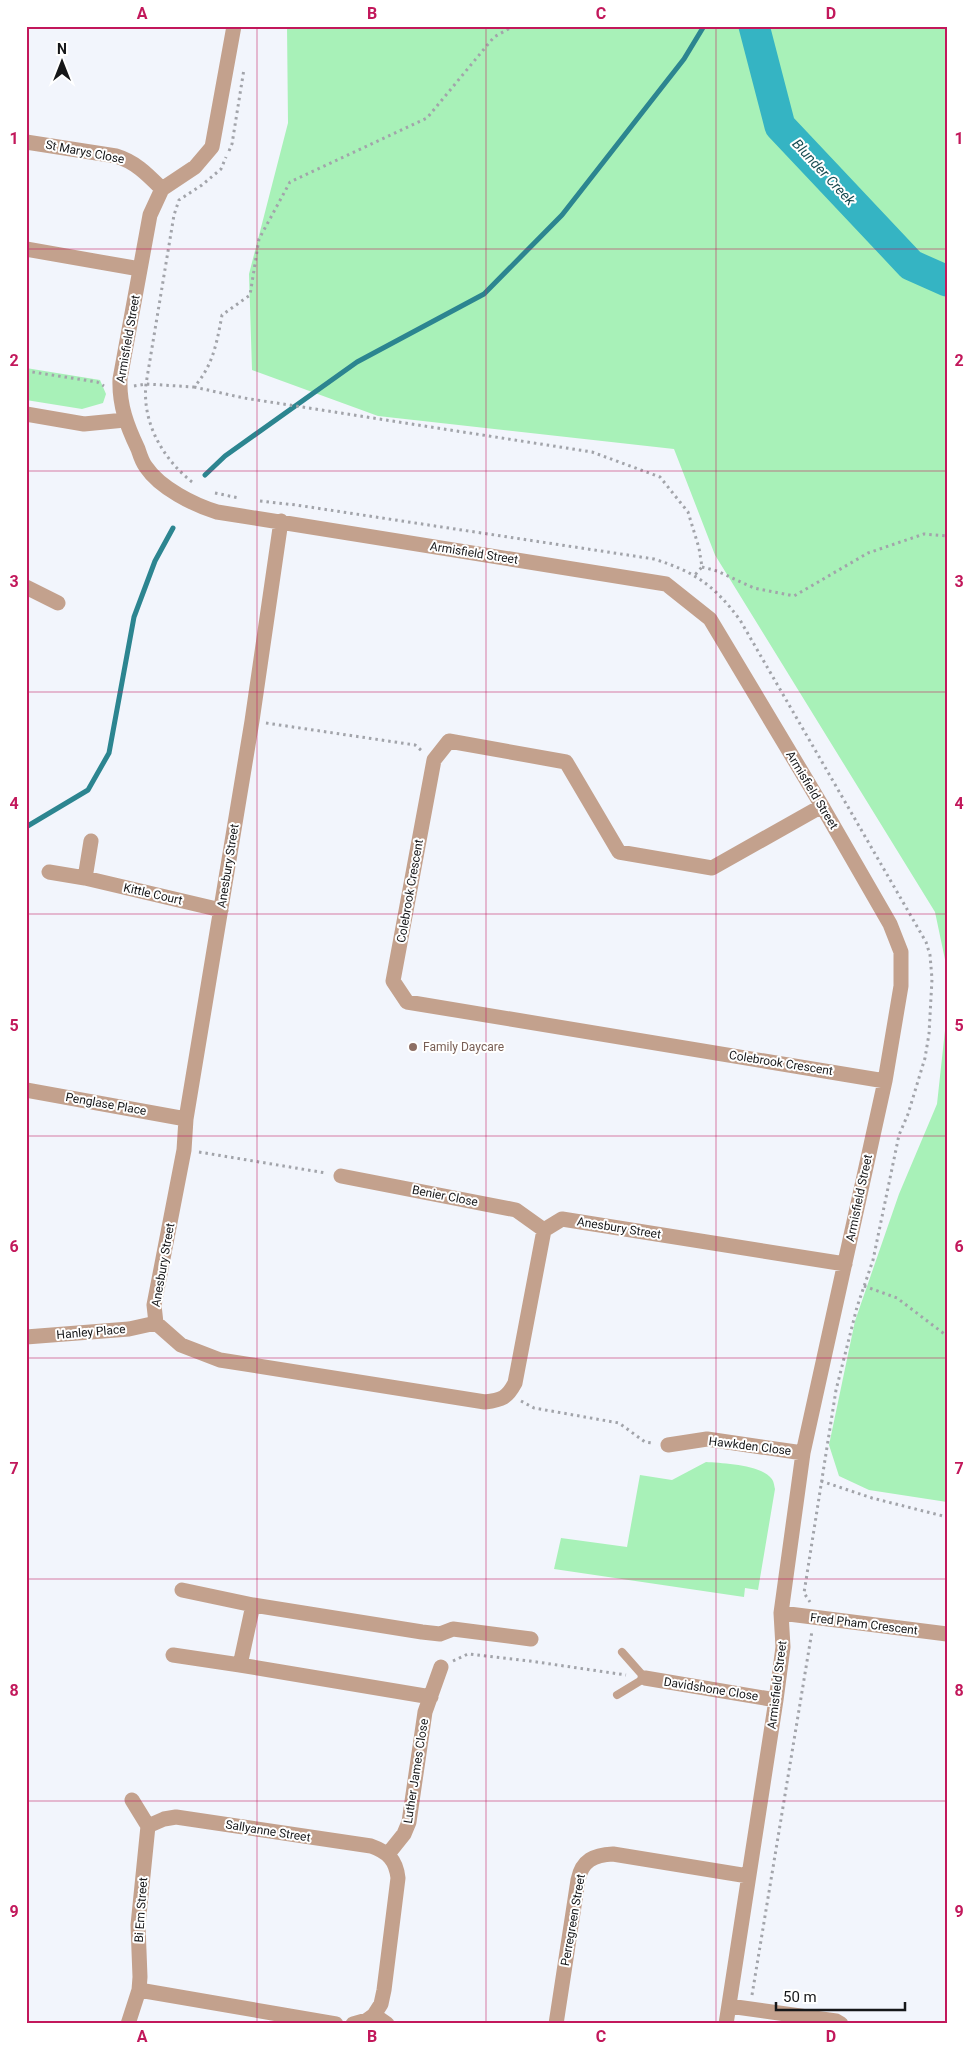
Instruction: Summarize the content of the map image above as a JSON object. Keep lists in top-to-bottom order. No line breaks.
{"streets":{"street":["St Marys Close","Armisfield Street","Anesbury Street","Colebrook Crescent","Kittle Court","Penglase Place","Benier Close","Hanley Place","Hawkden Close","Fred Pham Crescent","Davidshone Close","Luther James Close","Sallyanne Street","Bi Em Street","Perregreen Street"]},"crossings":[["St Marys Close","Armisfield Street"],["Armisfield Street","Anesbury Street"],["Armisfield Street","Colebrook Crescent"],["Armisfield Street","Hawkden Close"],["Armisfield Street","Fred Pham Crescent"],["Armisfield Street","Davidshone Close"],["Armisfield Street","Perregreen Street"],["Anesbury Street","Kittle Court"],["Anesbury Street","Penglase Place"],["Anesbury Street","Benier Close"],["Anesbury Street","Hanley Place"],["Luther James Close","Sallyanne Street"],["Sallyanne Street","Bi Em Street"]],"water":["Blunder Creek"],"places":["Family Daycare"],"scale_bar":"50 m","north":"top","grid":{"columns":["A","B","C","D"],"rows":["1","2","3","4","5","6","7","8","9"]}}
